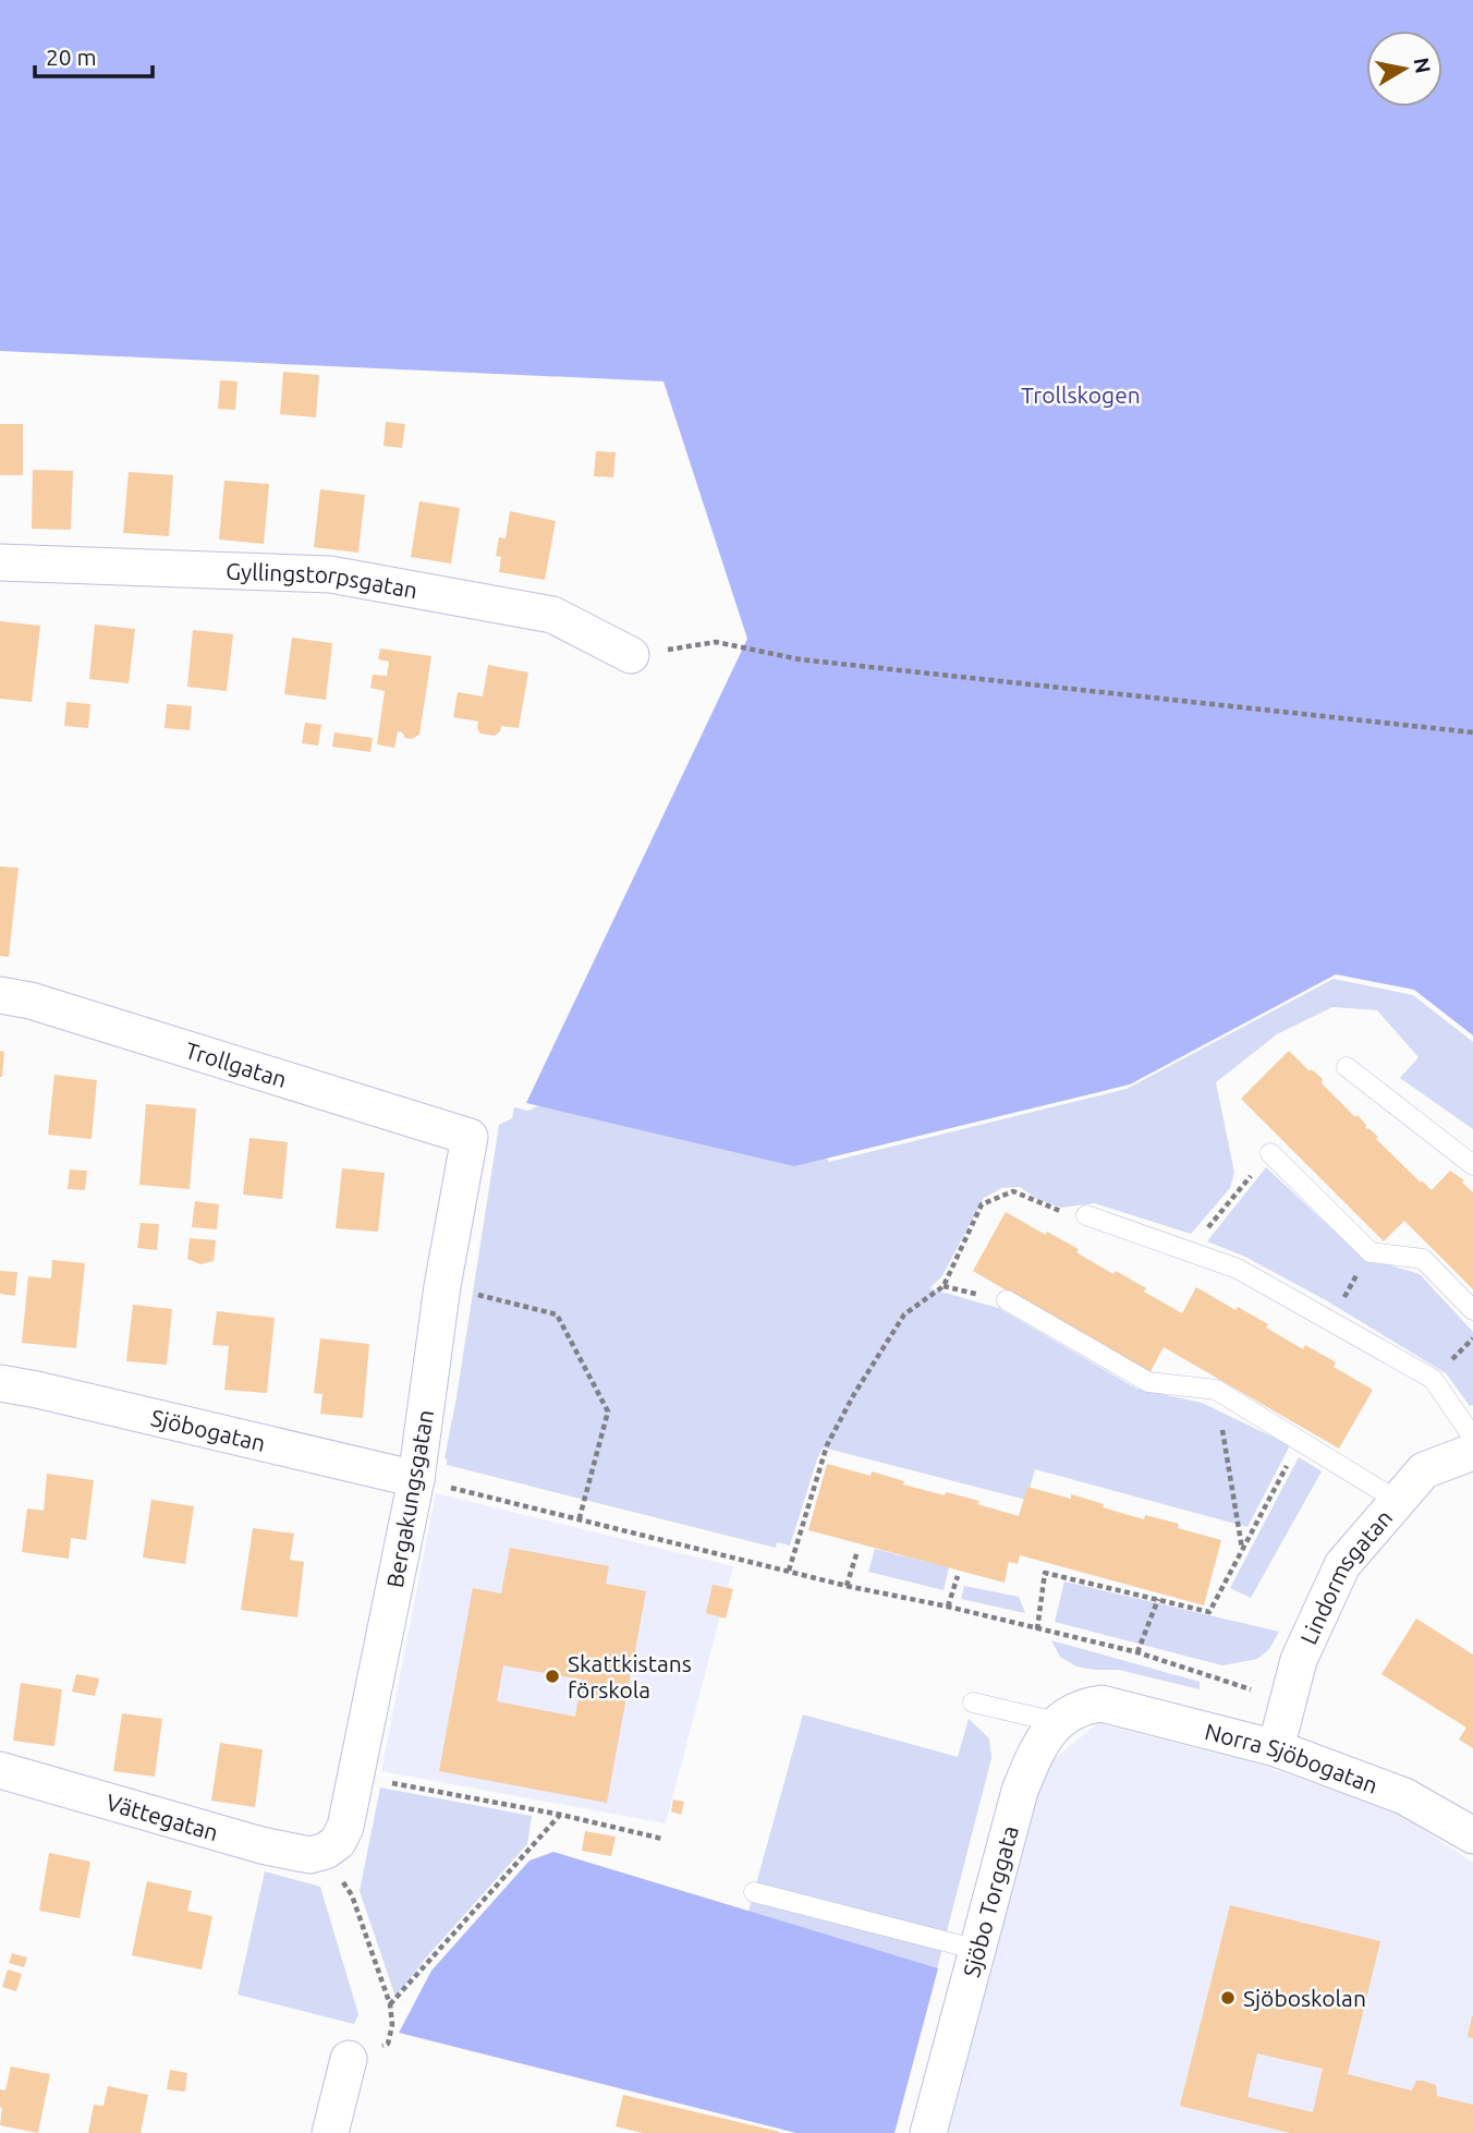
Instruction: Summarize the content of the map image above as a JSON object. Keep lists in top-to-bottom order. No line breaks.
{"streets":{"street":["Gyllingstorpsgatan","Trollgatan","Sjöbogatan","Bergakungsgatan","Lindormsgatan","Norra Sjöbogatan","Vättegatan","Sjöbo Torggata"]},"crossings":[["Trollgatan","Bergakungsgatan"],["Sjöbogatan","Bergakungsgatan"],["Bergakungsgatan","Vättegatan"],["Lindormsgatan","Norra Sjöbogatan"],["Norra Sjöbogatan","Sjöbo Torggata"]],"parks":["Trollskogen"],"places":["Skattkistans förskola","Sjöboskolan"],"scale_bar":"20 m","north":"right"}
